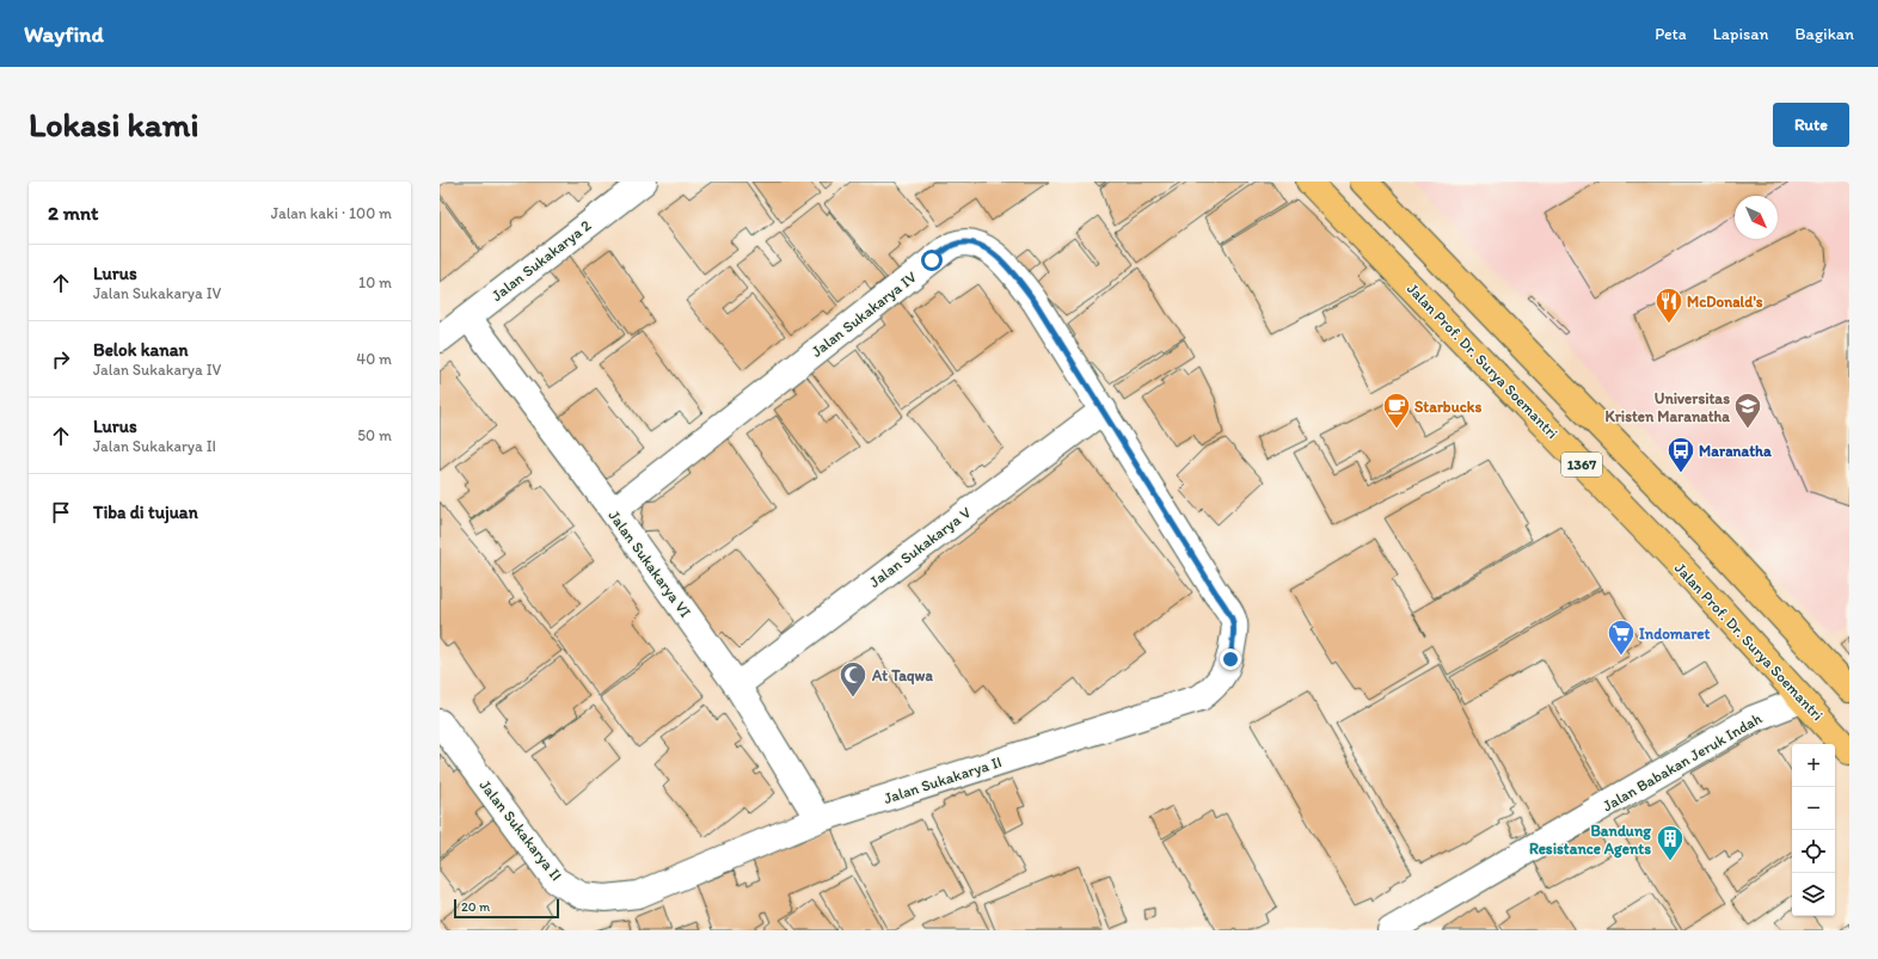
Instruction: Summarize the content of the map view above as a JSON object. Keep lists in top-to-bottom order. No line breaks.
{"streets":{"main road":["Jalan Prof. Dr. Surya Soemantri","1367"],"street":["Jalan Sukakarya 2","Jalan Sukakarya IV","Jalan Sukakarya V","Jalan Sukakarya VI","Jalan Babakan Jeruk Indah","Jalan Sukakarya II"]},"crossings":[["Jalan Sukakarya 2","Jalan Sukakarya VI"],["Jalan Sukakarya IV","Jalan Sukakarya V"],["Jalan Sukakarya IV","Jalan Sukakarya VI"],["Jalan Sukakarya IV","Jalan Sukakarya II"],["Jalan Prof. Dr. Surya Soemantri","Jalan Babakan Jeruk Indah"],["Jalan Sukakarya V","Jalan Sukakarya VI"],["Jalan Sukakarya V","Jalan Sukakarya II"],["Jalan Sukakarya VI","Jalan Sukakarya II"]],"places":{"restaurant":["McDonald's"],"cafe":["Starbucks"],"school or university":["Universitas Kristen Maranatha"],"bus stop":["Maranatha"],"supermarket":["Indomaret"],"mosque":["At Taqwa"],"building":["Bandung Resistance Agents"]},"scale_bar":"20 m","north":"bottom right","page":{"header":"Wayfind","nav":["Peta","Lapisan","Bagikan"],"buttons":"Rute","title":"Lokasi kami","heading":["2 mnt","Jalan kaki · 100 m"],"list":[["Lurus","Jalan Sukakarya IV","10 m"],["Belok kanan","Jalan Sukakarya IV","40 m"],["Lurus","Jalan Sukakarya II","50 m"],"Tiba di tujuan"],"map_buttons":["+","−"],"scale":"20 m"}}
